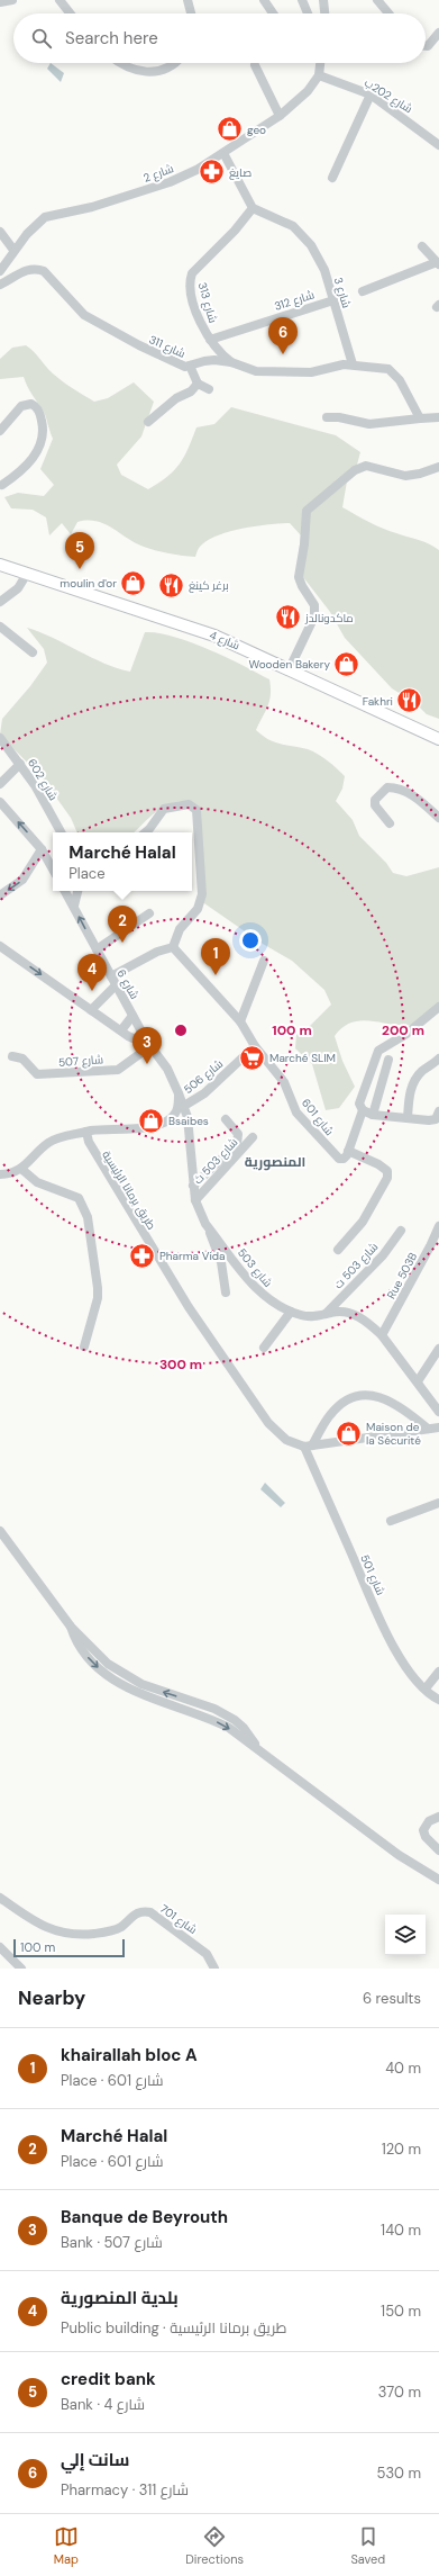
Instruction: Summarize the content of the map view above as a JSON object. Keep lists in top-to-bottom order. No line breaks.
{"streets":{"main road":["شارع 4"],"street":["شارع 202ب","شارع 2","شارع 3","شارع 312","شارع 313","شارع 311","شارع 602","شارع 6","شارع 507","شارع 506","شارع 601","شارع 503 ث","طريق برمانا الرئيسية","شارع 503 ت","شارع 503","Rue 503B","شارع 501","شارع 701"]},"crossings":[["شارع 202ب","شارع 2"],["شارع 3","شارع 312"],["شارع 3","شارع 313"],["شارع 3","شارع 311"],["شارع 312","شارع 313"],["شارع 313","شارع 311"],["شارع 6","شارع 507"],["شارع 506","شارع 601"],["شارع 506","شارع 503"],["شارع 503 ث","شارع 503"],["طريق برمانا الرئيسية","شارع 501"],["شارع 503 ت","شارع 503"],["شارع 503","Rue 503B"]],"districts":["المنصورية"],"places":{"shop":["geo","moulin d'or","Wooden Bakery","Bsaibes","Maison de la Sécurité"],"pharmacy":["صايغ","Pharma Vida"],"restaurant":["برغر كينغ","ماكدونالدز","Fakhri"],"supermarket":["Marché SLIM"]},"scale_bar":"100 m","page":{"search":"Search here","pins":["6","5","2","1","4","3"],"popup":["Marché Halal","Place"],"scale":"100 m","heading":["Nearby","6 results"],"list":[{"mark":"1","name":"khairallah bloc A","note":"Place · شارع 601","value":"40 m"},{"mark":"2","name":"Marché Halal","note":"Place · شارع 601","value":"120 m"},{"mark":"3","name":"Banque de Beyrouth","note":"Bank · شارع 507","value":"140 m"},{"mark":"4","name":"بلدية المنصورية","note":"Public building · طريق برمانا الرئيسية","value":"150 m"},{"mark":"5","name":"credit bank","note":"Bank · شارع 4","value":"370 m"},{"mark":"6","name":"سانت إلي","note":"Pharmacy · شارع 311","value":"530 m"}],"nav":["Map","Directions","Saved"]},"rings":["100 m","200 m","300 m"]}
